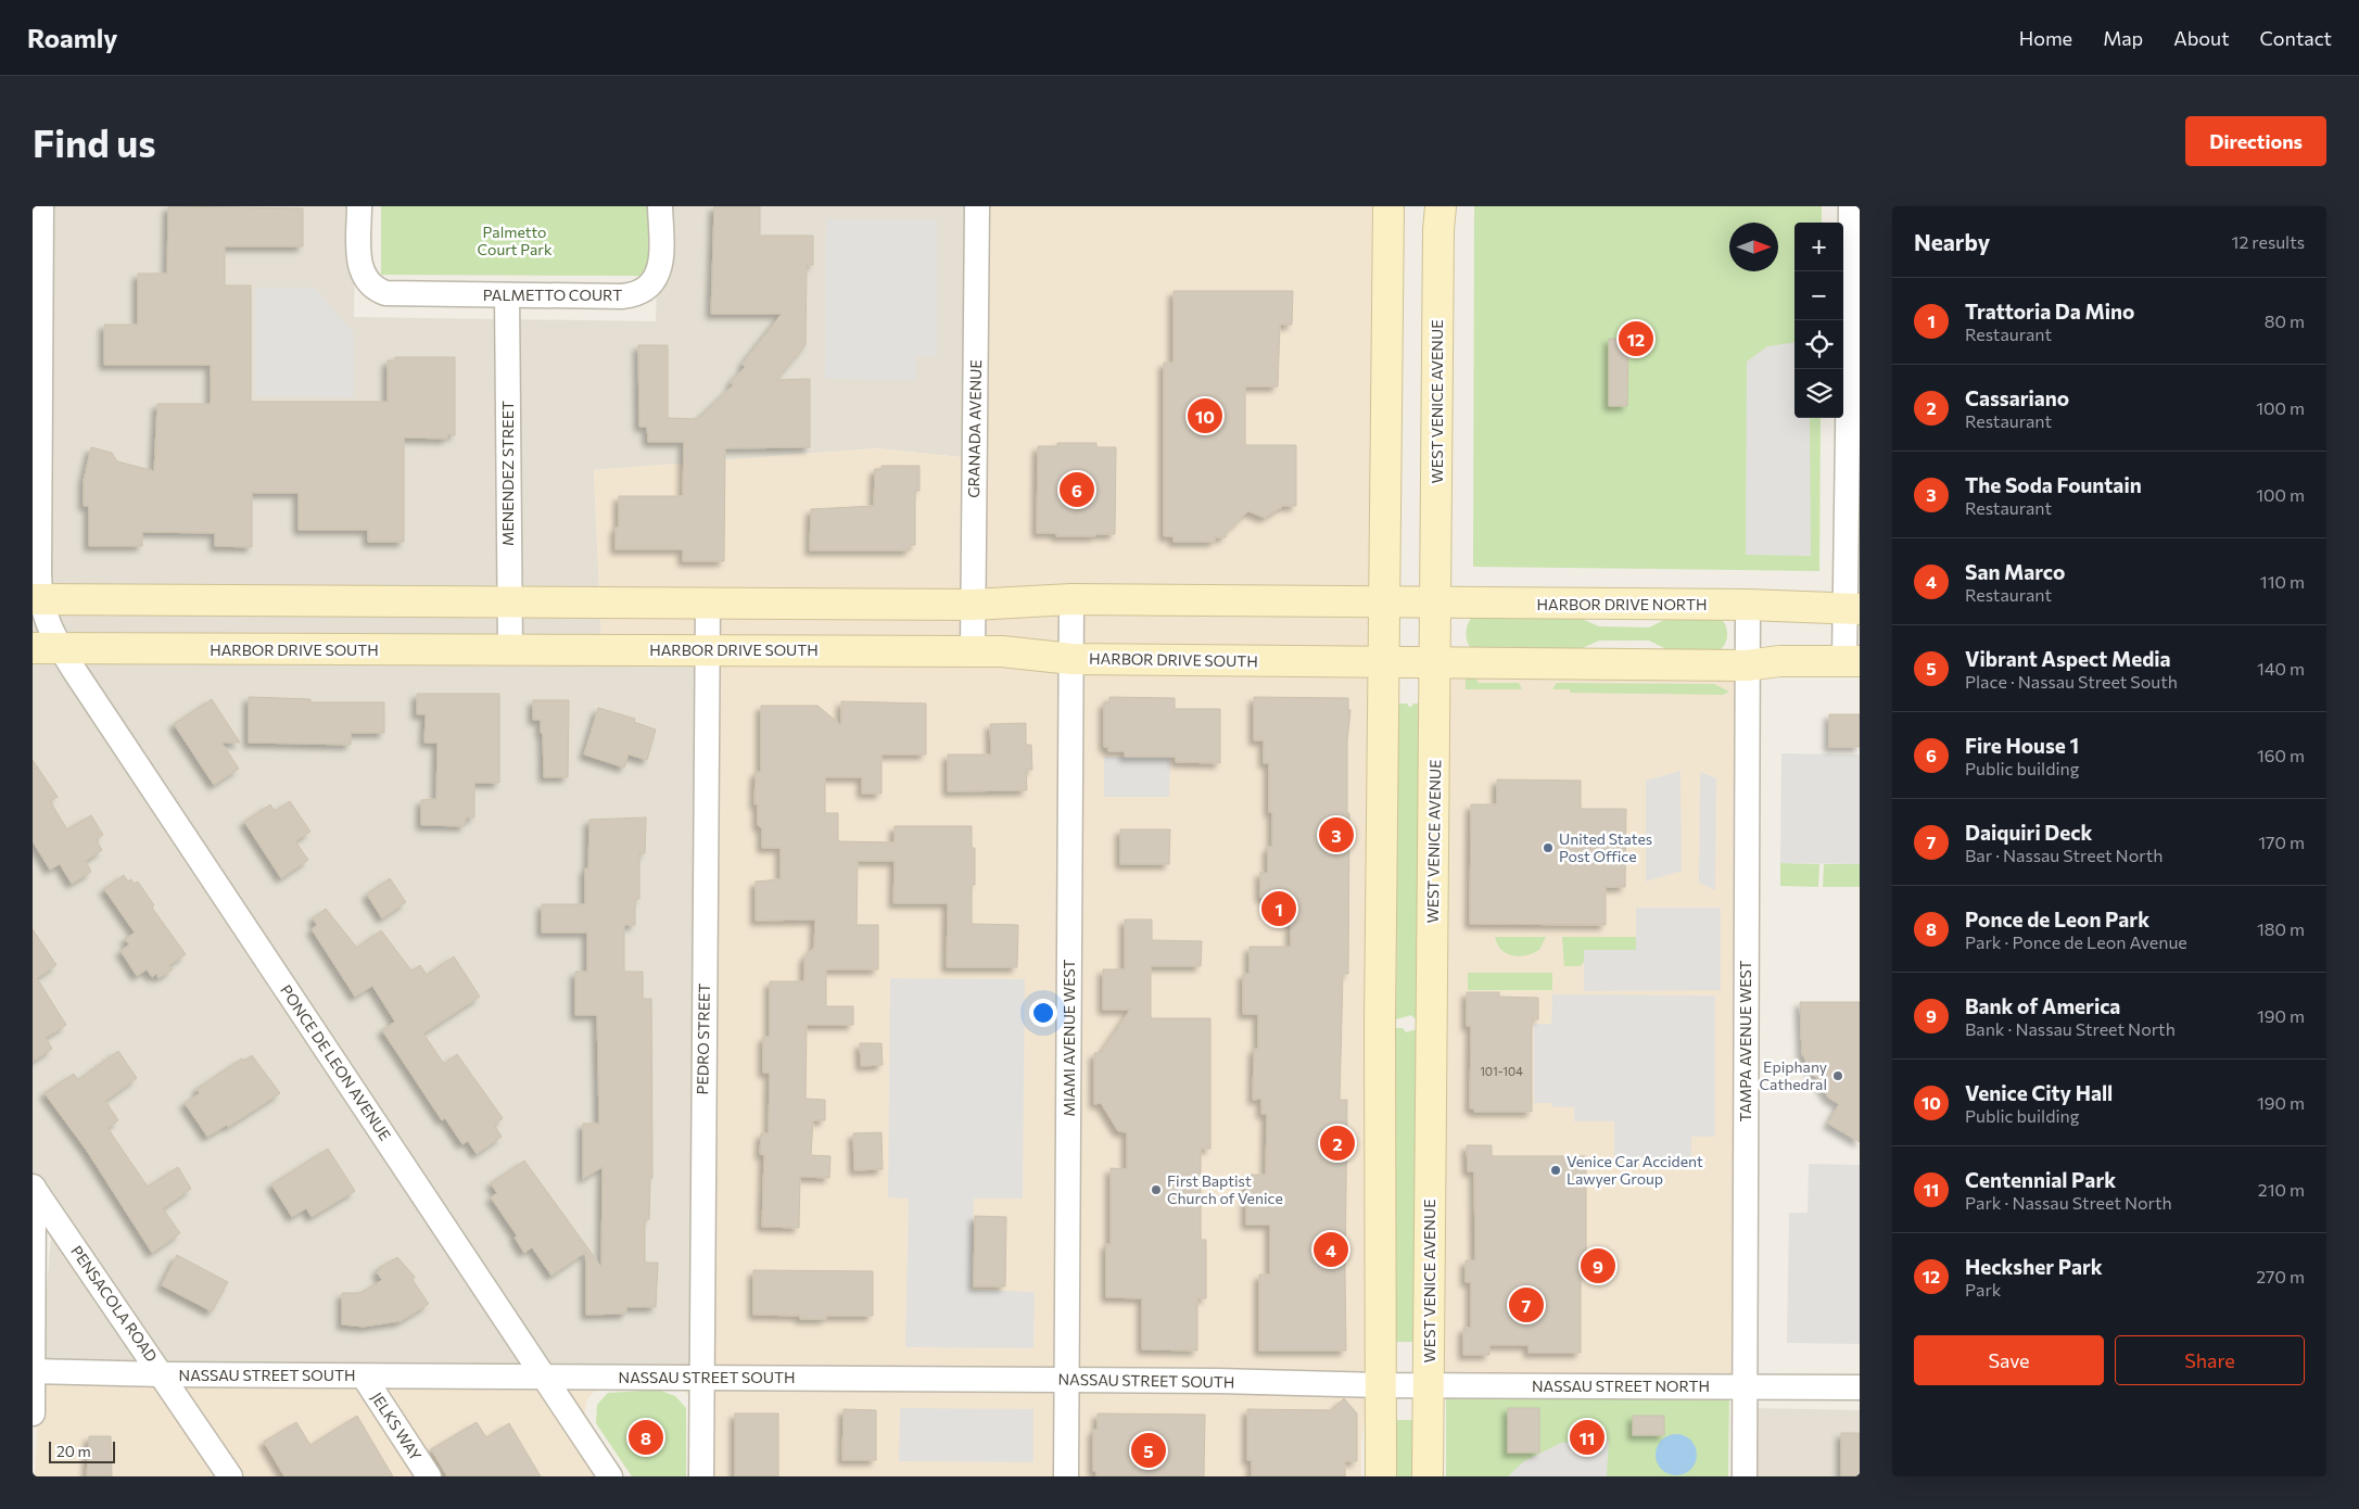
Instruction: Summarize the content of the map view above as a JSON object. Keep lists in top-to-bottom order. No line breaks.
{"streets":{"street":["PALMETTO COURT","WEST VENICE AVENUE","GRANADA AVENUE","MENENDEZ STREET","HARBOR DRIVE NORTH","HARBOR DRIVE SOUTH","MIAMI AVENUE WEST","PEDRO STREET","TAMPA AVENUE WEST","PONCE DE LEON AVENUE","PENSACOLA ROAD","NASSAU STREET SOUTH","NASSAU STREET NORTH","JELKS WAY"]},"crossings":[["PALMETTO COURT","MENENDEZ STREET"],["WEST VENICE AVENUE","HARBOR DRIVE NORTH"],["WEST VENICE AVENUE","HARBOR DRIVE SOUTH"],["WEST VENICE AVENUE","NASSAU STREET NORTH"],["GRANADA AVENUE","HARBOR DRIVE SOUTH"],["MENENDEZ STREET","HARBOR DRIVE SOUTH"],["HARBOR DRIVE NORTH","TAMPA AVENUE WEST"],["HARBOR DRIVE SOUTH","MIAMI AVENUE WEST"],["HARBOR DRIVE SOUTH","PEDRO STREET"],["HARBOR DRIVE SOUTH","PONCE DE LEON AVENUE"],["MIAMI AVENUE WEST","NASSAU STREET SOUTH"],["PEDRO STREET","NASSAU STREET SOUTH"],["TAMPA AVENUE WEST","NASSAU STREET NORTH"],["PONCE DE LEON AVENUE","NASSAU STREET SOUTH"],["PENSACOLA ROAD","NASSAU STREET SOUTH"],["NASSAU STREET SOUTH","NASSAU STREET NORTH"],["NASSAU STREET SOUTH","JELKS WAY"]],"parks":["Palmetto Court Park"],"places":["United States Post Office","Epiphany Cathedral","Venice Car Accident Lawyer Group","First Baptist Church of Venice"],"house_numbers":["101-104"],"scale_bar":"20 m","north":"right","page":{"header":"Roamly","nav":["Home","Map","About","Contact"],"buttons":["Directions",["Save","Share"]],"title":"Find us","heading":["Nearby","12 results"],"map_buttons":["+","−"],"list":[{"mark":"1","name":"Trattoria Da Mino","note":"Restaurant","value":"80 m"},{"mark":"2","name":"Cassariano","note":"Restaurant","value":"100 m"},{"mark":"3","name":"The Soda Fountain","note":"Restaurant","value":"100 m"},{"mark":"4","name":"San Marco","note":"Restaurant","value":"110 m"},{"mark":"5","name":"Vibrant Aspect Media","note":"Place · Nassau Street South","value":"140 m"},{"mark":"6","name":"Fire House 1","note":"Public building","value":"160 m"},{"mark":"7","name":"Daiquiri Deck","note":"Bar · Nassau Street North","value":"170 m"},{"mark":"8","name":"Ponce de Leon Park","note":"Park · Ponce de Leon Avenue","value":"180 m"},{"mark":"9","name":"Bank of America","note":"Bank · Nassau Street North","value":"190 m"},{"mark":"10","name":"Venice City Hall","note":"Public building","value":"190 m"},{"mark":"11","name":"Centennial Park","note":"Park · Nassau Street North","value":"210 m"},{"mark":"12","name":"Hecksher Park","note":"Park","value":"270 m"}],"pins":["12","10","6","3","1","2","4","9","7","8","11","5"],"scale":"20 m"}}
